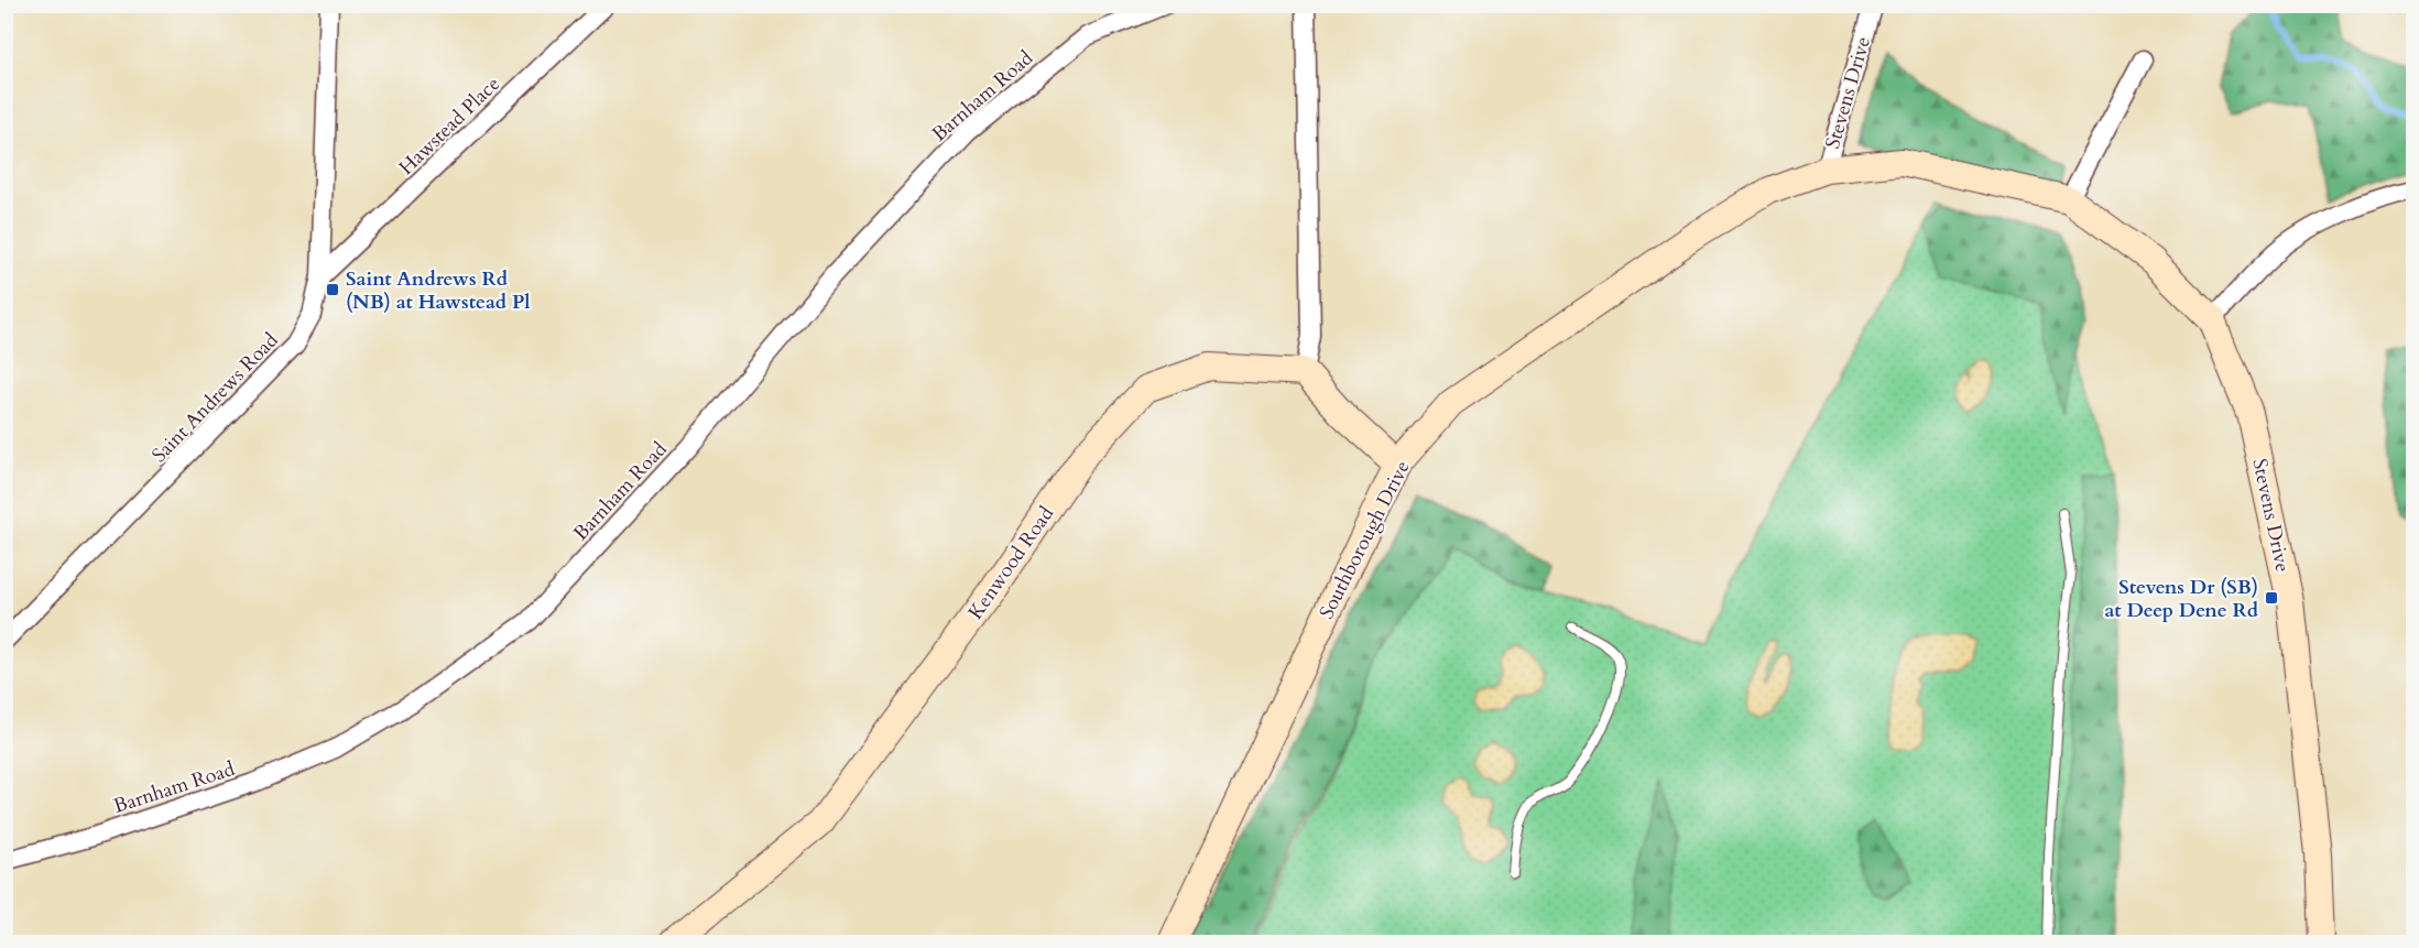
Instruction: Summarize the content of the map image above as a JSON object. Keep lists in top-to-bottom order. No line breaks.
{"streets":{"street":["Stevens Drive","Barnham Road","Hawstead Place","Saint Andrews Road","Southborough Drive","Kenwood Road"]},"crossings":[["Stevens Drive","Southborough Drive"],["Hawstead Place","Saint Andrews Road"]],"places":{"transit":["Saint Andrews Rd (NB) at Hawstead Pl","Stevens Dr (SB) at Deep Dene Rd"]}}
